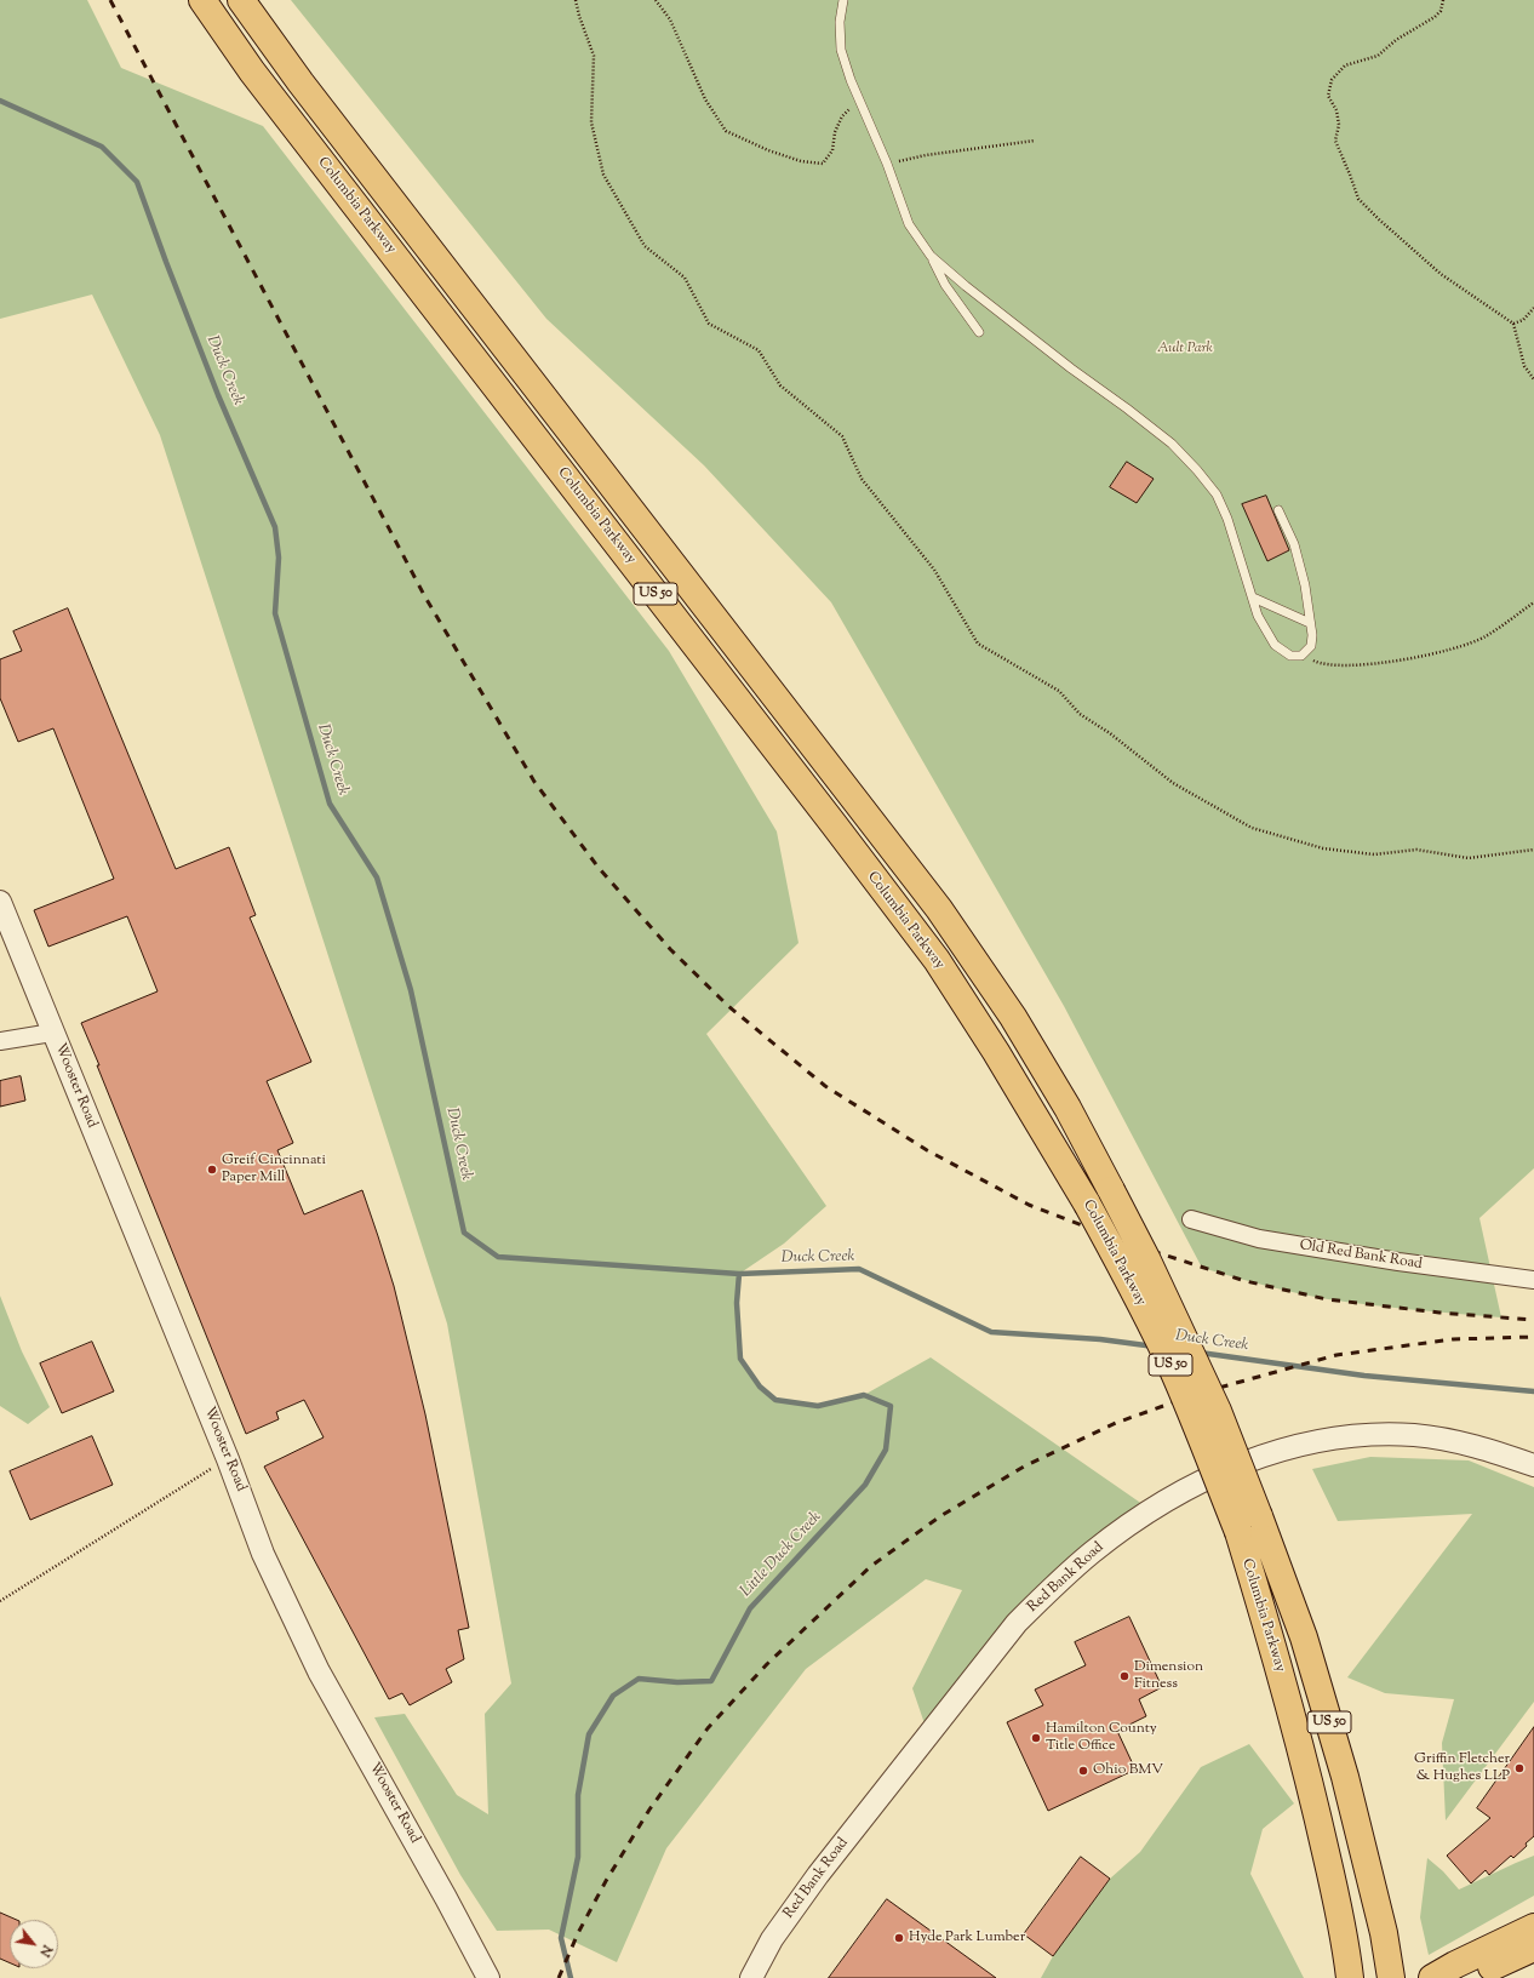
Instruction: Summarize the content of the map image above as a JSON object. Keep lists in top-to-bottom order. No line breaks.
{"streets":{"highway":["Columbia Parkway","US 50"],"street":["Wooster Road","Old Red Bank Road","Red Bank Road"]},"water":["Duck Creek","Little Duck Creek"],"parks":["Ault Park"],"places":["Greif Cincinnati Paper Mill","Dimension Fitness","Hamilton County Title Office","Griffin Fletcher & Hughes LLP","Ohio BMV","Hyde Park Lumber"],"north":"bottom right"}
